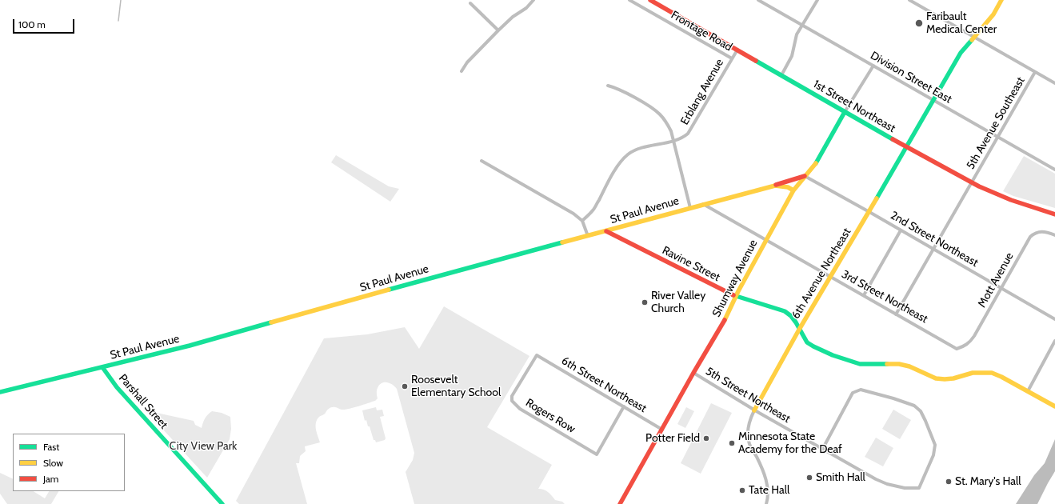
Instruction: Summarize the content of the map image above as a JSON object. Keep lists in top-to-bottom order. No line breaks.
{"streets":{"street":["Frontage Road","Division Street East","Erblang Avenue","1st Street Northeast","5th Avenue Southeast","St Paul Avenue","2nd Street Northeast","Ravine Street","6th Avenue Northeast","Shumway Avenue","Mott Avenue","3rd Street Northeast","6th Street Northeast","5th Street Northeast","Parshall Street","Rogers Row"]},"crossings":[["Frontage Road","Erblang Avenue"],["Division Street East","5th Avenue Southeast"],["Division Street East","6th Avenue Northeast"],["Division Street East","Shumway Avenue"],["Erblang Avenue","1st Street Northeast"],["1st Street Northeast","5th Avenue Southeast"],["1st Street Northeast","6th Avenue Northeast"],["1st Street Northeast","Shumway Avenue"],["5th Avenue Southeast","2nd Street Northeast"],["5th Avenue Southeast","3rd Street Northeast"],["St Paul Avenue","Ravine Street"],["St Paul Avenue","Shumway Avenue"],["St Paul Avenue","3rd Street Northeast"],["St Paul Avenue","Parshall Street"],["2nd Street Northeast","6th Avenue Northeast"],["2nd Street Northeast","Shumway Avenue"],["2nd Street Northeast","Mott Avenue"],["Ravine Street","6th Avenue Northeast"],["Ravine Street","Shumway Avenue"],["6th Avenue Northeast","3rd Street Northeast"],["6th Avenue Northeast","5th Street Northeast"],["Shumway Avenue","3rd Street Northeast"],["Shumway Avenue","6th Street Northeast"],["Shumway Avenue","5th Street Northeast"],["Mott Avenue","3rd Street Northeast"],["6th Street Northeast","Rogers Row"]],"parks":["City View Park"],"places":["Faribault Medical Center","River Valley Church","Roosevelt Elementary School","Potter Field","Minnesota State Academy for the Deaf","Smith Hall","St. Mary's Hall","Tate Hall"],"legend":["Fast","Slow","Jam"],"scale_bar":"100 m"}
